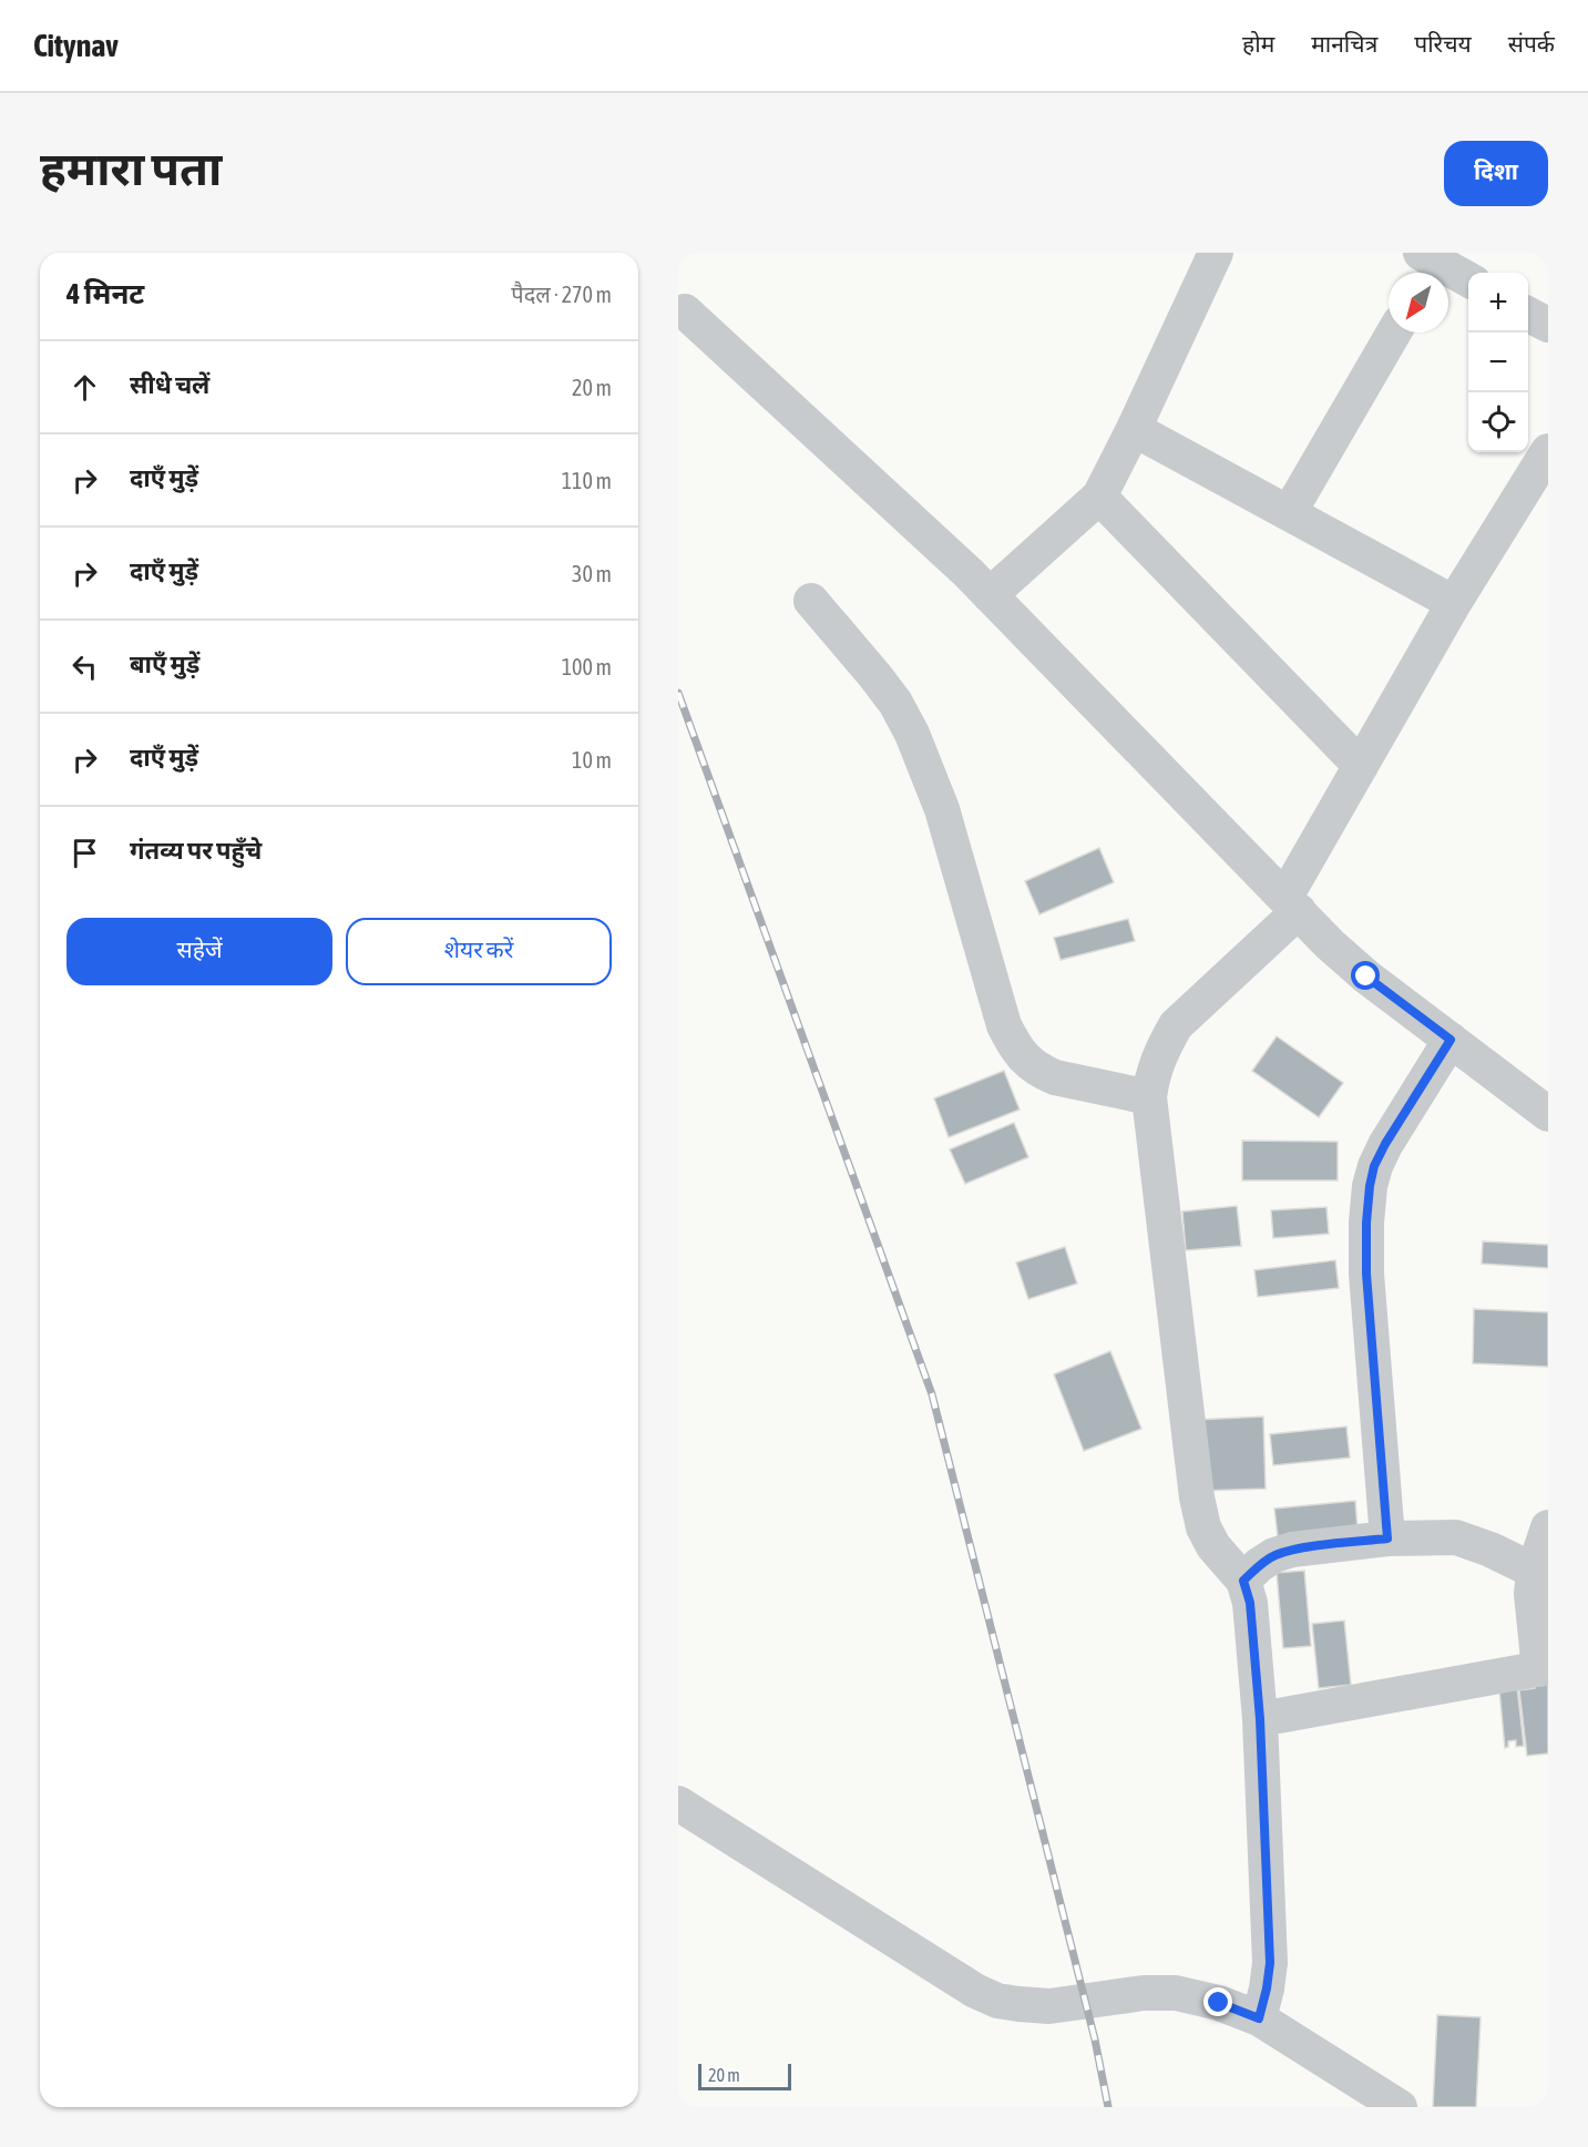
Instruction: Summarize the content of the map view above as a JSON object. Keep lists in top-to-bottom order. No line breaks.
{"scale_bar":"20 m","north":"bottom left","page":{"header":"Citynav","nav":["होम","मानचित्र","परिचय","संपर्क"],"buttons":["दिशा",["सहेजें","शेयर करें"]],"title":"हमारा पता","heading":["4 मिनट","पैदल · 270 m"],"map_buttons":["+","−"],"list":[["सीधे चलें","20 m"],["दाएँ मुड़ें","110 m"],["दाएँ मुड़ें","30 m"],["बाएँ मुड़ें","100 m"],["दाएँ मुड़ें","10 m"],"गंतव्य पर पहुँचे"],"scale":"20 m"}}
